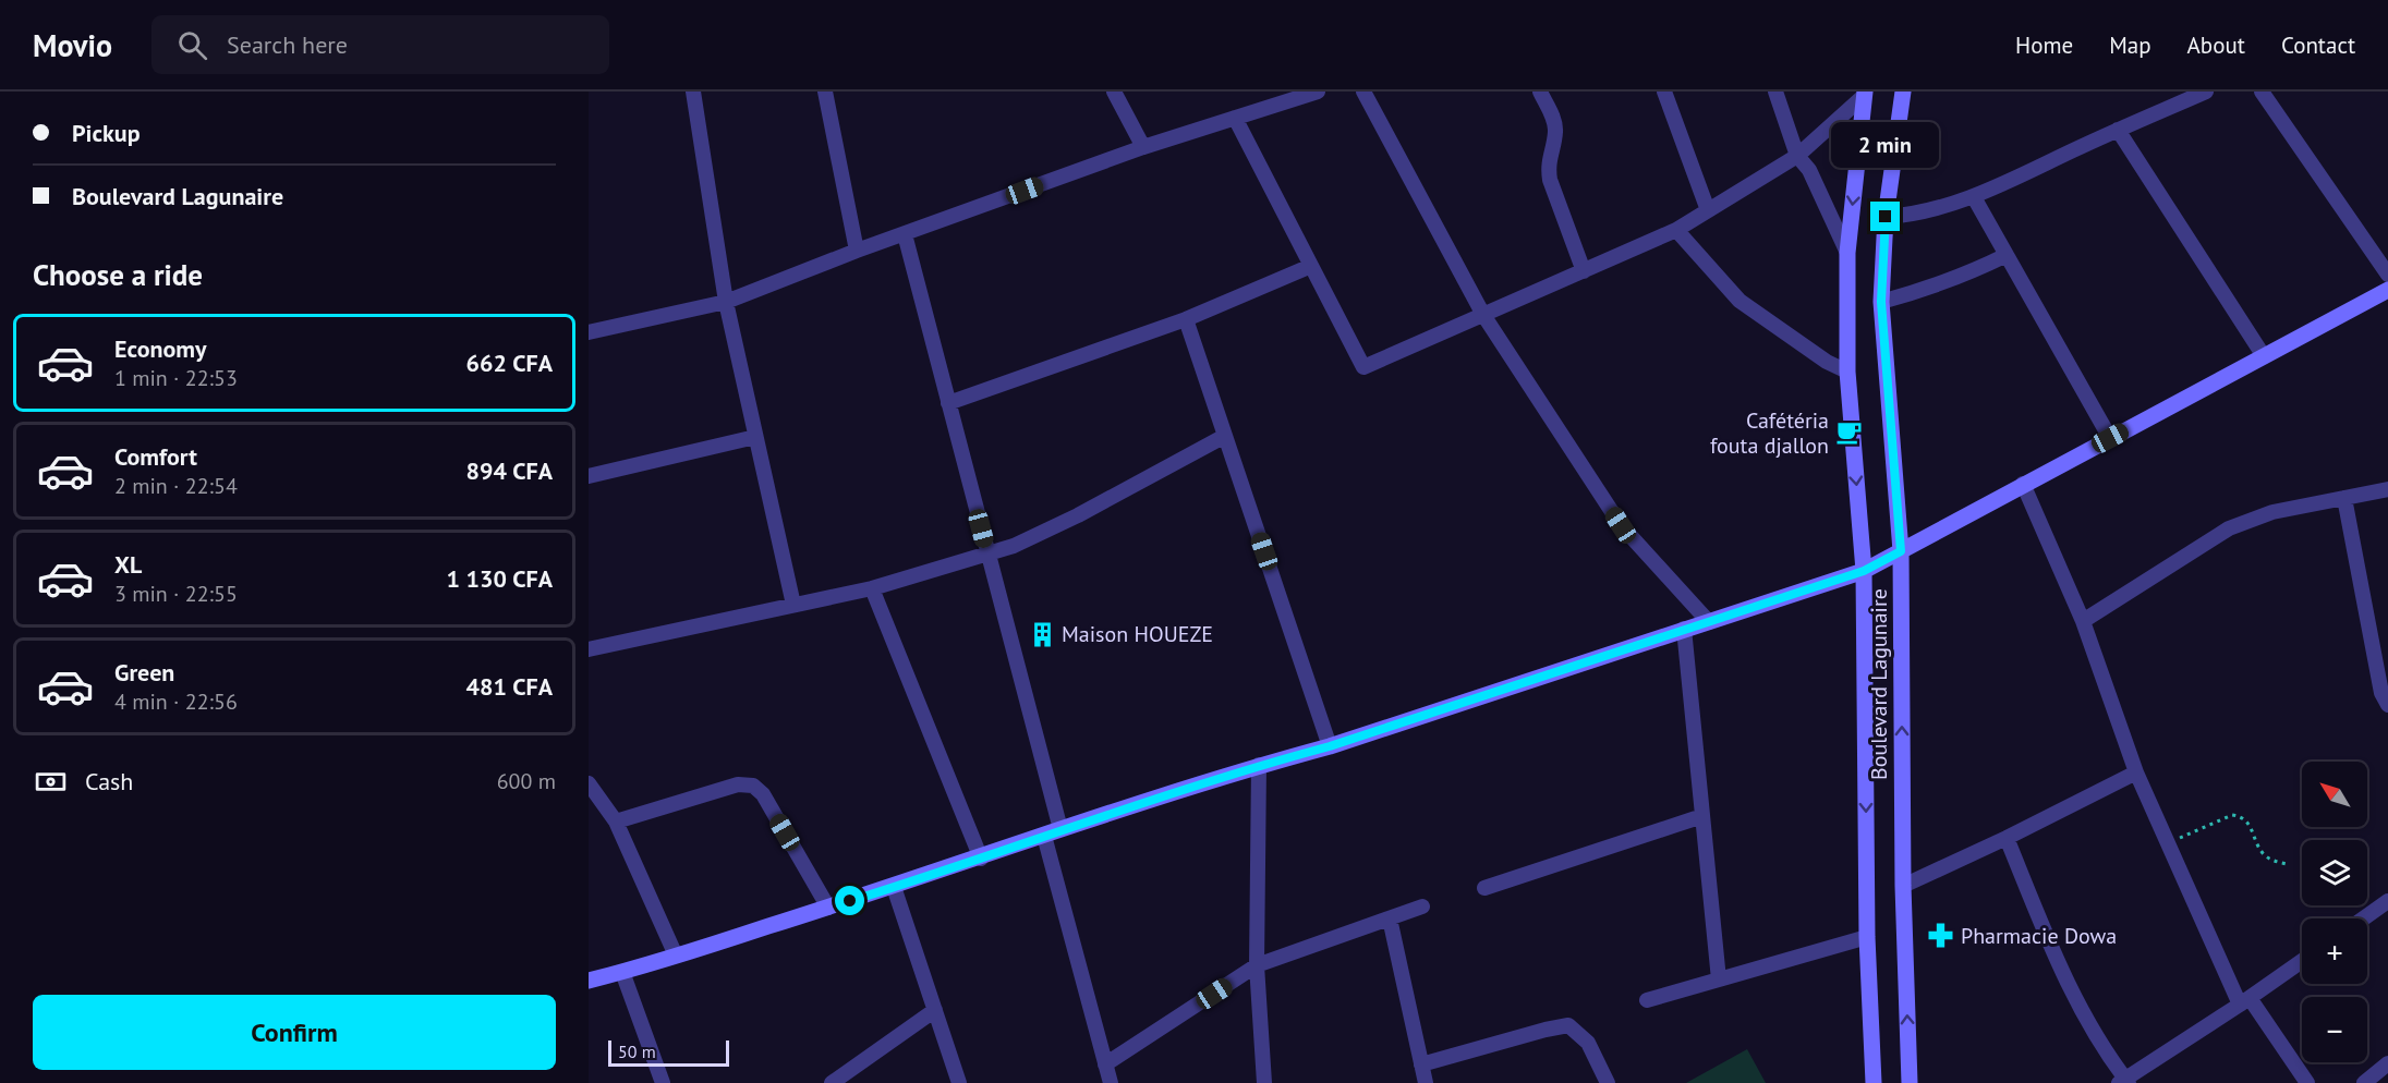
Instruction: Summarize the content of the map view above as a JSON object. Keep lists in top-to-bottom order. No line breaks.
{"streets":{"main road":["Boulevard Lagunaire"]},"places":{"cafe":["Cafétéria fouta djallon"],"building":["Maison HOUEZE"],"pharmacy":["Pharmacie Dowa"]},"scale_bar":"50 m","north":"top left","page":{"header":"Movio","search":"Search here","nav":["Home","Map","About","Contact"],"banner":["Pickup","Boulevard Lagunaire"],"bubble":"2 min","heading":"Choose a ride","list":[{"name":"Economy","note":"1 min · 22:53","value":"662 CFA"},{"name":"Comfort","note":"2 min · 22:54","value":"894 CFA"},{"name":"XL","note":"3 min · 22:55","value":"1 130 CFA"},{"name":"Green","note":"4 min · 22:56","value":"481 CFA"}],"pay":["Cash","600 m"],"map_buttons":["+","−"],"buttons":"Confirm","scale":"50 m"}}
